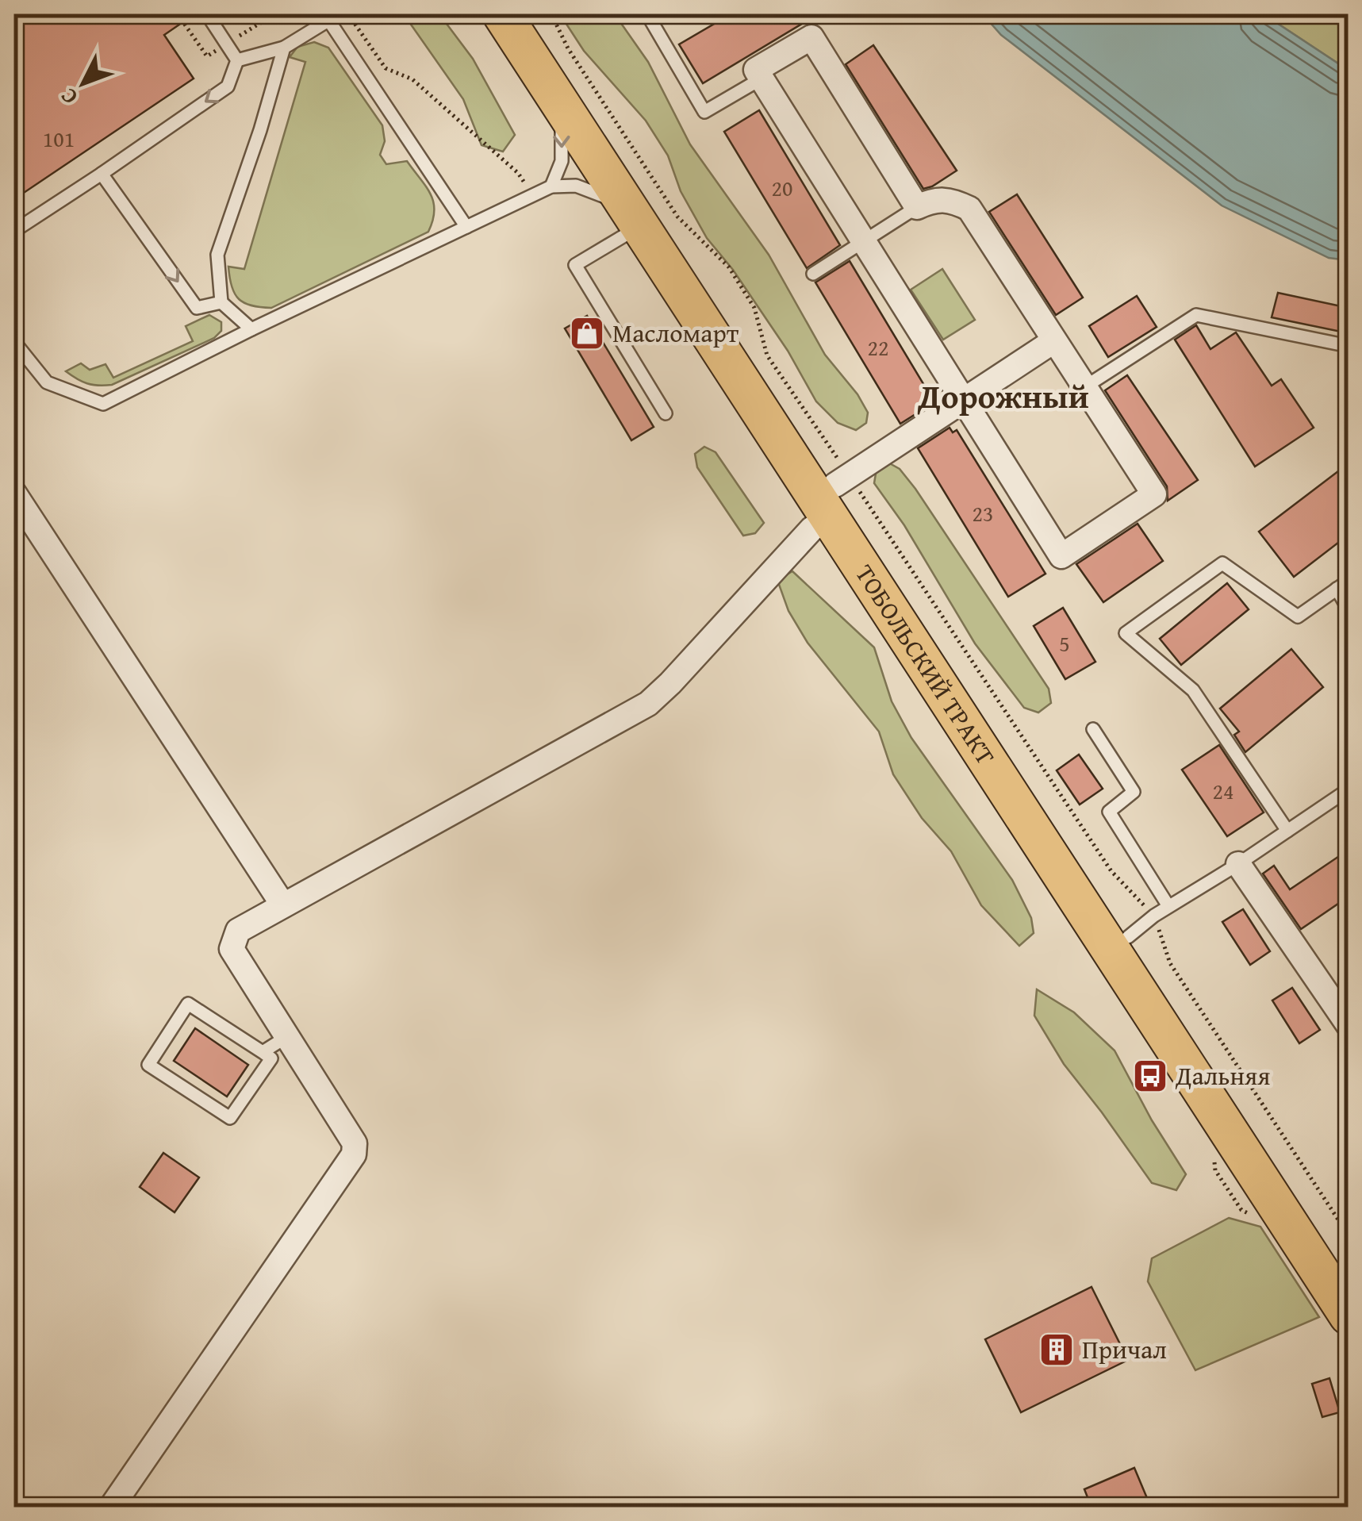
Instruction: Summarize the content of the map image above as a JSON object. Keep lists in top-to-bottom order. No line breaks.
{"streets":{"main road":["ТОБОЛЬСКИЙ ТРАКТ"]},"districts":["Дорожный"],"places":{"shop":["Масломарт"],"bus stop":["Дальняя"],"building":["Причал"]},"house_numbers":["101","20","22","23","5","24"],"north":"bottom left"}
